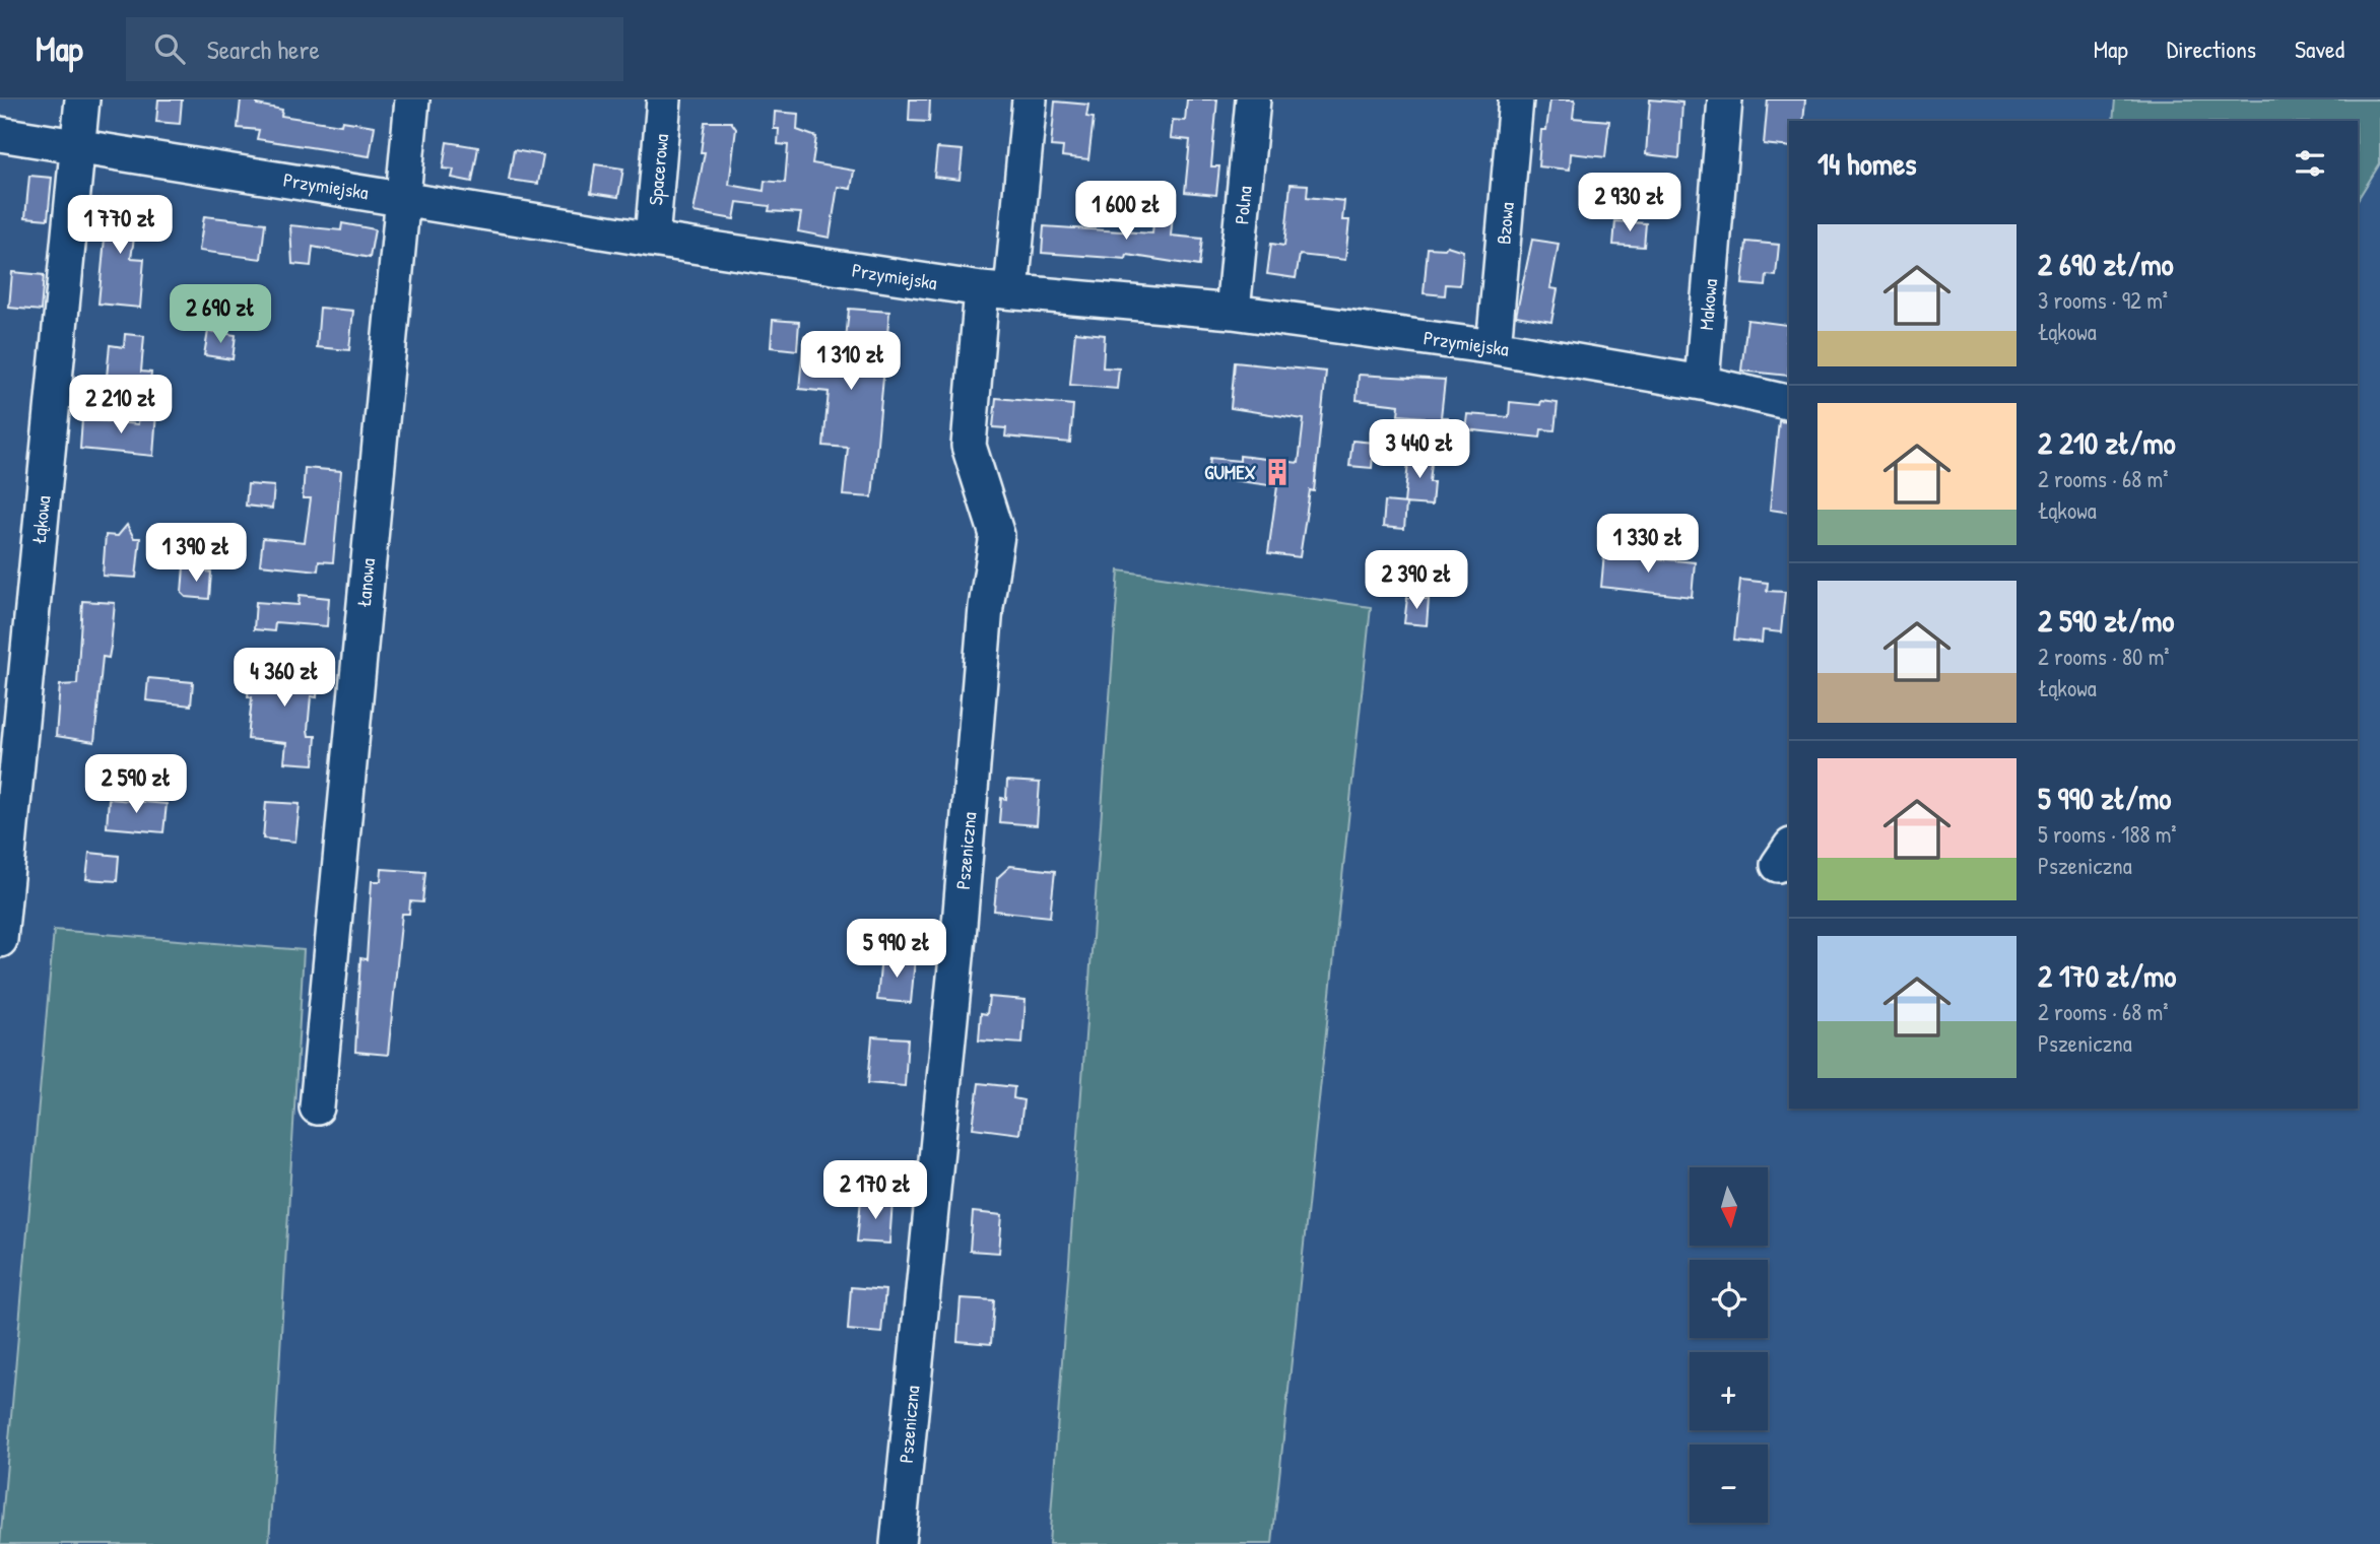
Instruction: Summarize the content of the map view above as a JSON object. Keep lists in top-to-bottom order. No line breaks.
{"streets":{"street":["Spacerowa","Przymiejska","Polna","Bzowa","Makowa","Łąkowa","Łanowa","Pszeniczna"]},"crossings":[["Spacerowa","Przymiejska"],["Przymiejska","Polna"],["Przymiejska","Bzowa"],["Przymiejska","Makowa"],["Przymiejska","Łąkowa"],["Przymiejska","Łanowa"],["Przymiejska","Pszeniczna"]],"places":{"building":["GUMEX"]},"north":"bottom","page":{"header":"Map","search":"Search here","nav":["Map","Directions","Saved"],"heading":"14 homes","price":["2 930 zł","1 600 zł","1 770 zł","2 690 zł","1 310 zł","2 210 zł","3 440 zł","1 330 zł","1 390 zł","2 390 zł","4 360 zł","2 590 zł","5 990 zł","2 170 zł"],"list":[{"name":"2 690 zł/mo","note":"3 rooms · 92 m² · Łąkowa"},{"name":"2 210 zł/mo","note":"2 rooms · 68 m² · Łąkowa"},{"name":"2 590 zł/mo","note":"2 rooms · 80 m² · Łąkowa"},{"name":"5 990 zł/mo","note":"5 rooms · 188 m² · Pszeniczna"},{"name":"2 170 zł/mo","note":"2 rooms · 68 m² · Pszeniczna"}],"map_buttons":["+","−"]}}
